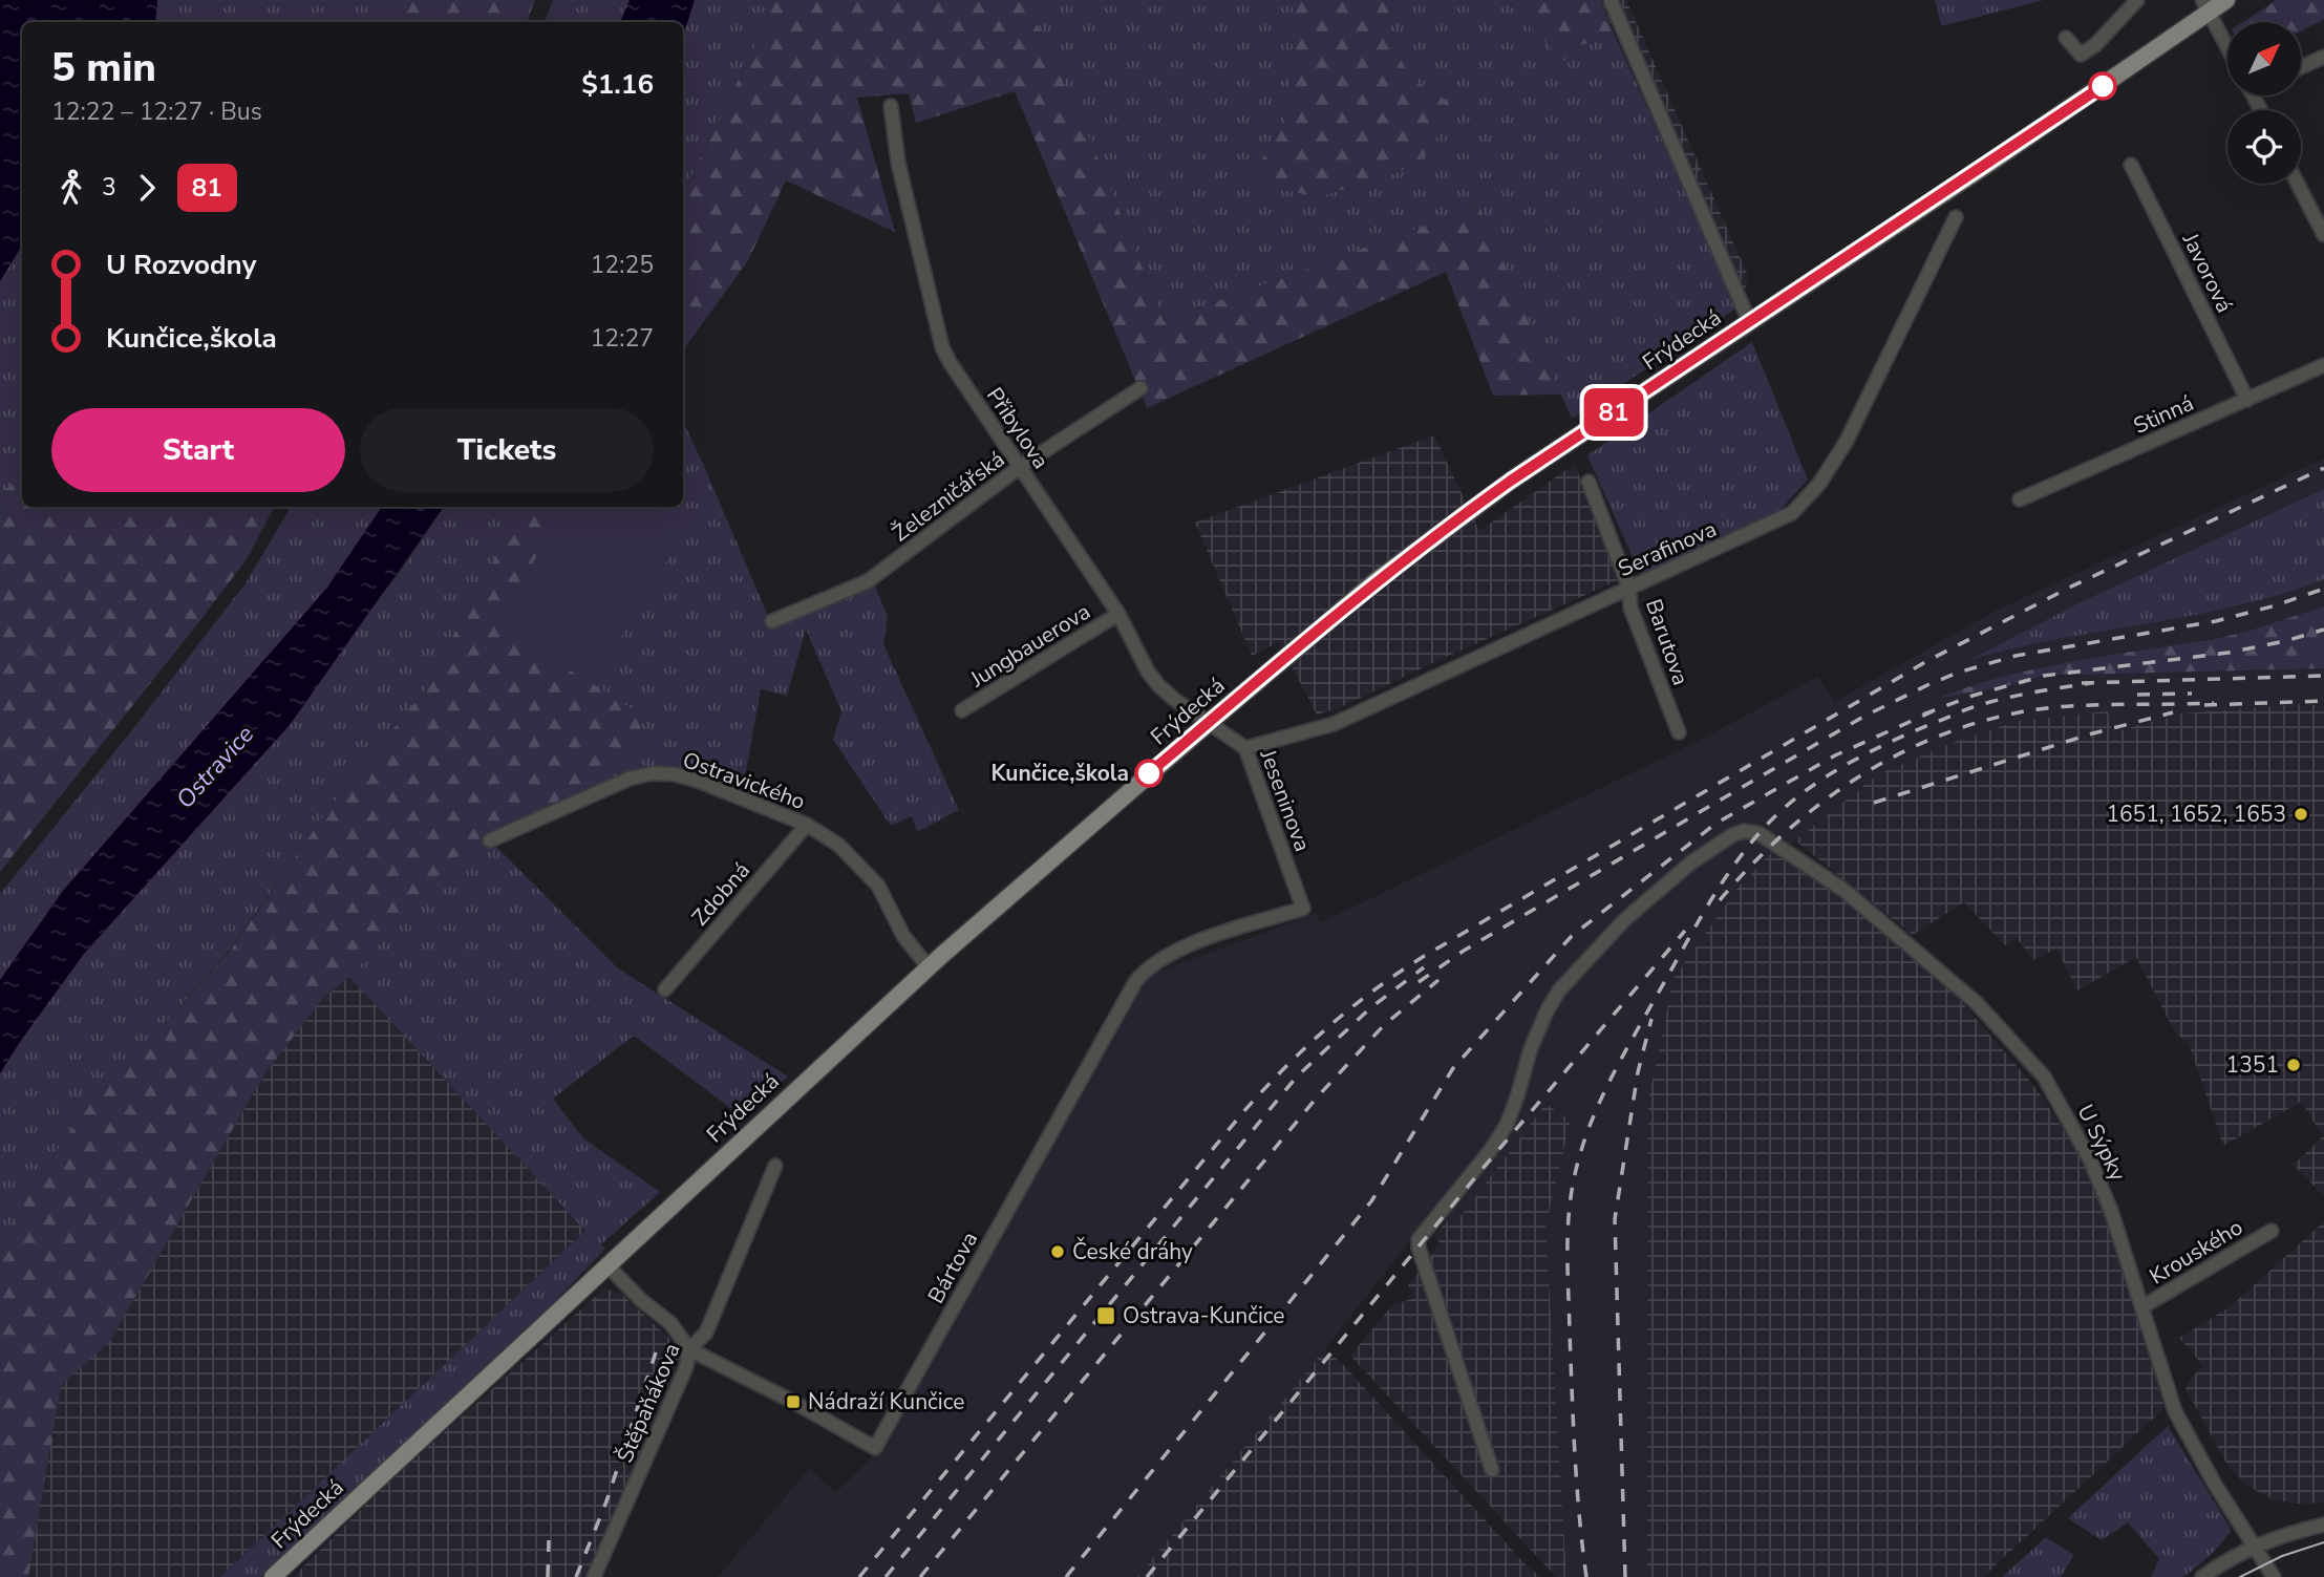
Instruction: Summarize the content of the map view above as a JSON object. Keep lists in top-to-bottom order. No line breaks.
{"streets":{"main road":["Frýdecká"],"street":["Javorová","Stinná","Přibylova","Železničářská","Serafinova","Barutova","Jungbauerova","Ostravického","Jeseninova","Zdobná","U Sýpky","Krouského","Bártova","Štěpaňákova"]},"crossings":[["Javorová","Stinná"],["Frýdecká","Přibylova"],["Frýdecká","Ostravického"],["Frýdecká","Jeseninova"],["Frýdecká","Bártova"],["Přibylova","Železničářská"],["Přibylova","Jungbauerova"],["Přibylova","Jeseninova"],["Serafinova","Barutova"],["Serafinova","Jeseninova"],["Ostravického","Zdobná"],["Jeseninova","Bártova"],["U Sýpky","Krouského"],["Bártova","Štěpaňákova"]],"water":["Ostravice"],"places":{"other":["Kunčice,škola","1651, 1652, 1653","1351","České dráhy"],"transit":["Ostrava-Kunčice","Nádraží Kunčice"]},"lines":["bus line 81"],"north":"top right","page":{"on_map":"81","heading":["5 min","12:22 – 12:27 · Bus","$1.16"],"legs":["3","81"],"list":[{"name":"U Rozvodny","value":"12:25"},{"name":"Kunčice,škola","value":"12:27"}],"buttons":["Start","Tickets"]}}
